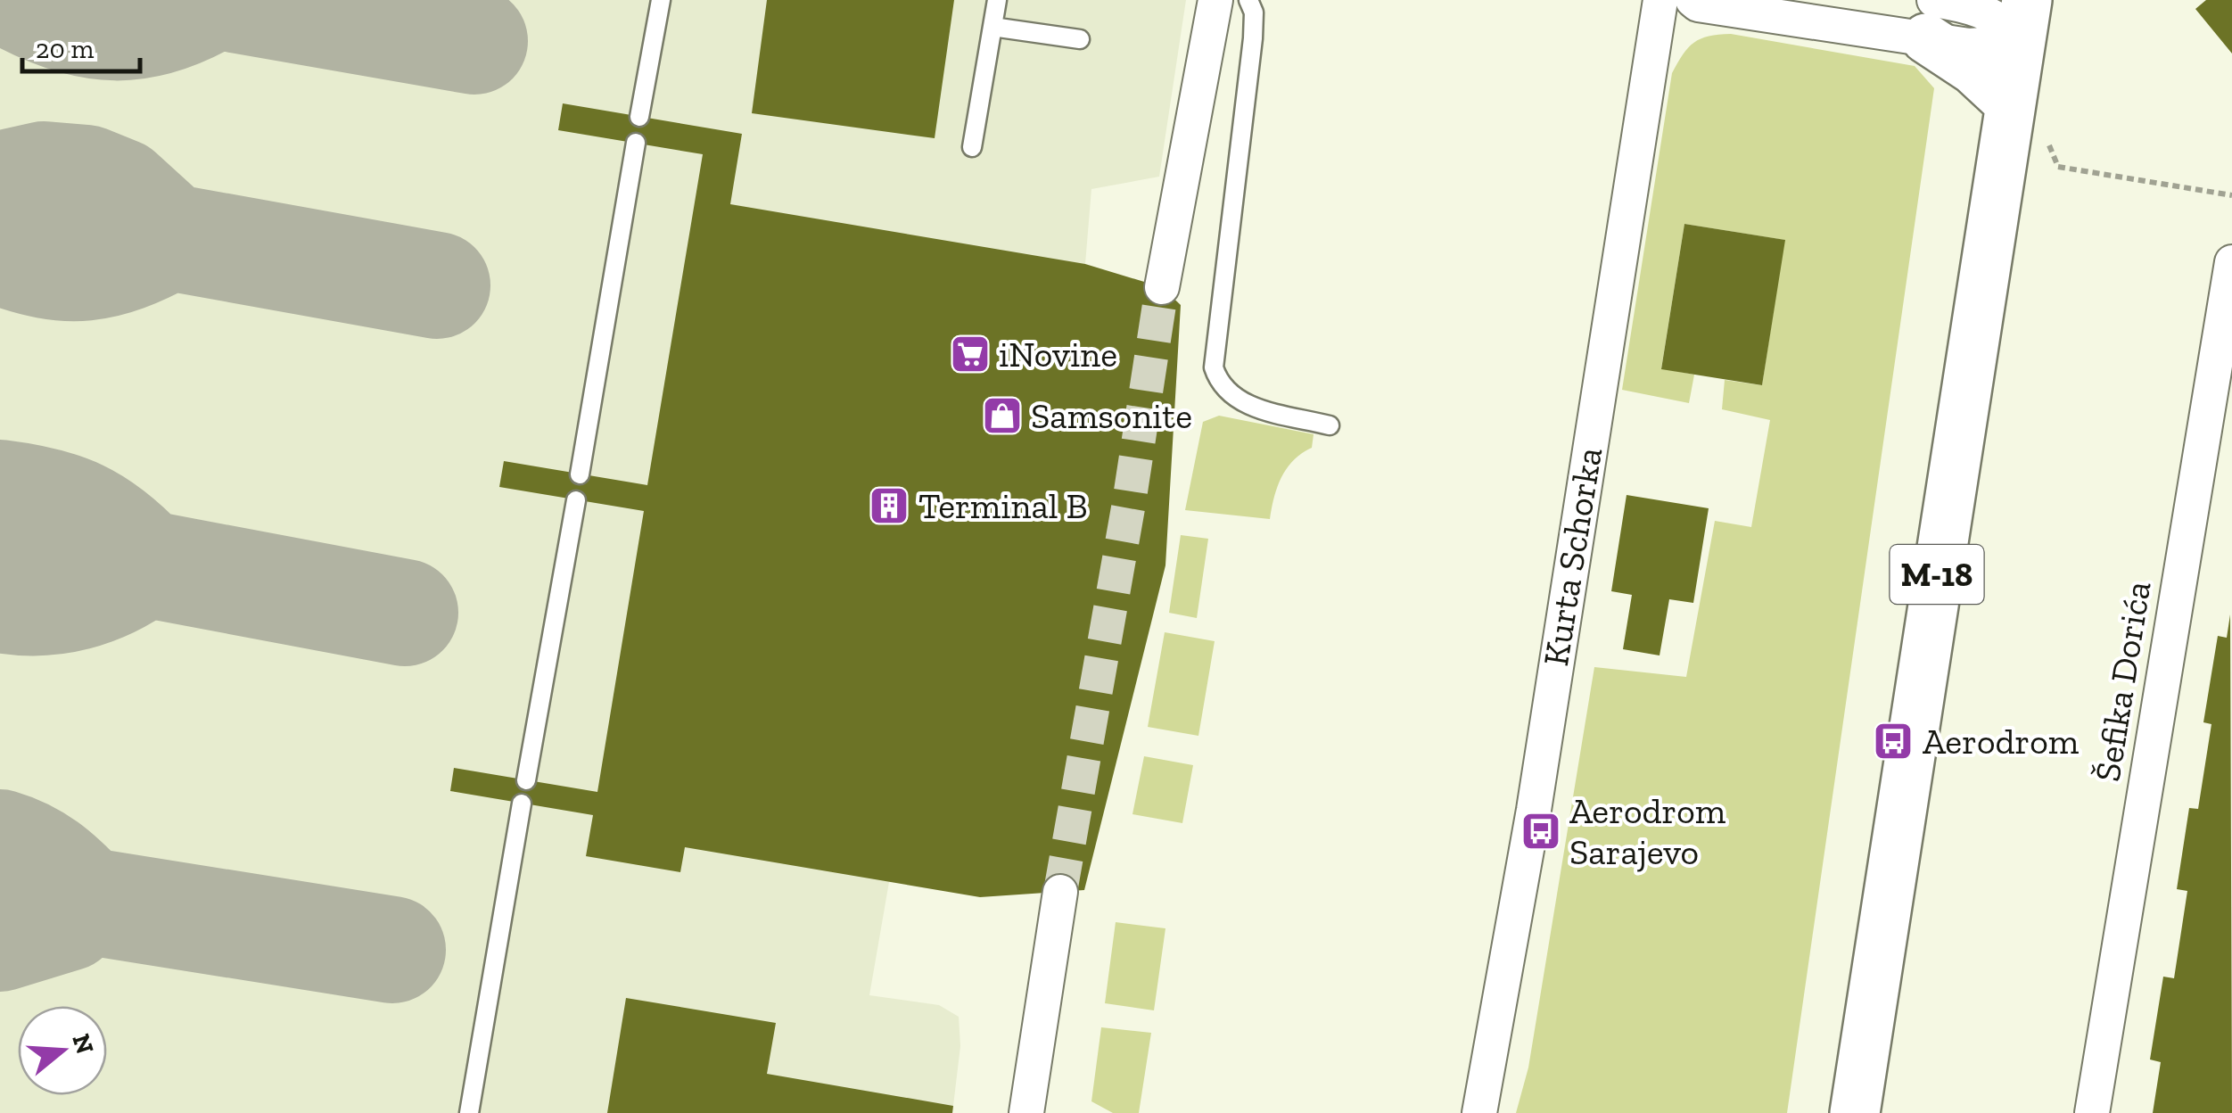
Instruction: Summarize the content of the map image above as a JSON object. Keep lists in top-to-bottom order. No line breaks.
{"streets":{"main road":["M-18"],"street":["Kurta Schorka","Šefika Dorića"]},"places":{"supermarket":["iNovine"],"shop":["Samsonite"],"building":["Terminal B"],"bus stop":["Aerodrom","Aerodrom Sarajevo"]},"scale_bar":"20 m","north":"right"}
